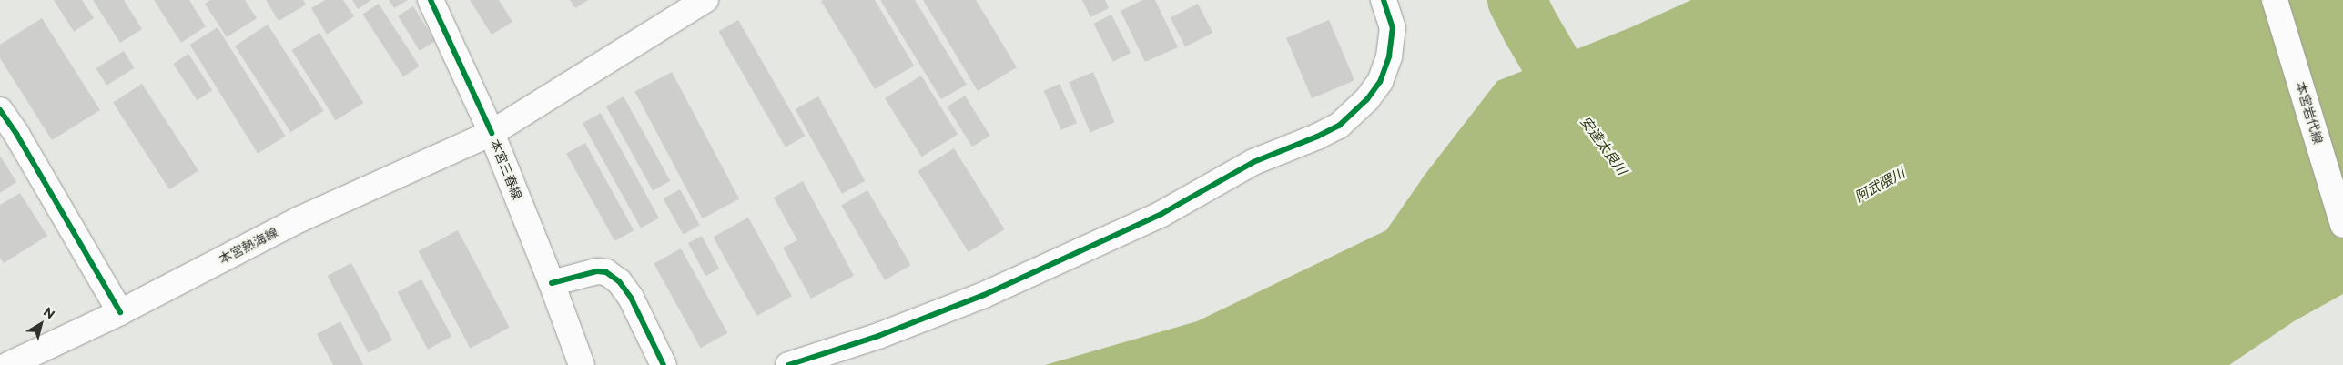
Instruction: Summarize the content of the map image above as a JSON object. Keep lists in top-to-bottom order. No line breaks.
{"streets":{"street":["本宮岩代線","本宮三春線","本宮熱海線"]},"crossings":[["本宮三春線","本宮熱海線"]],"water":["安達太良川","阿武隈川"],"north":"top right"}
